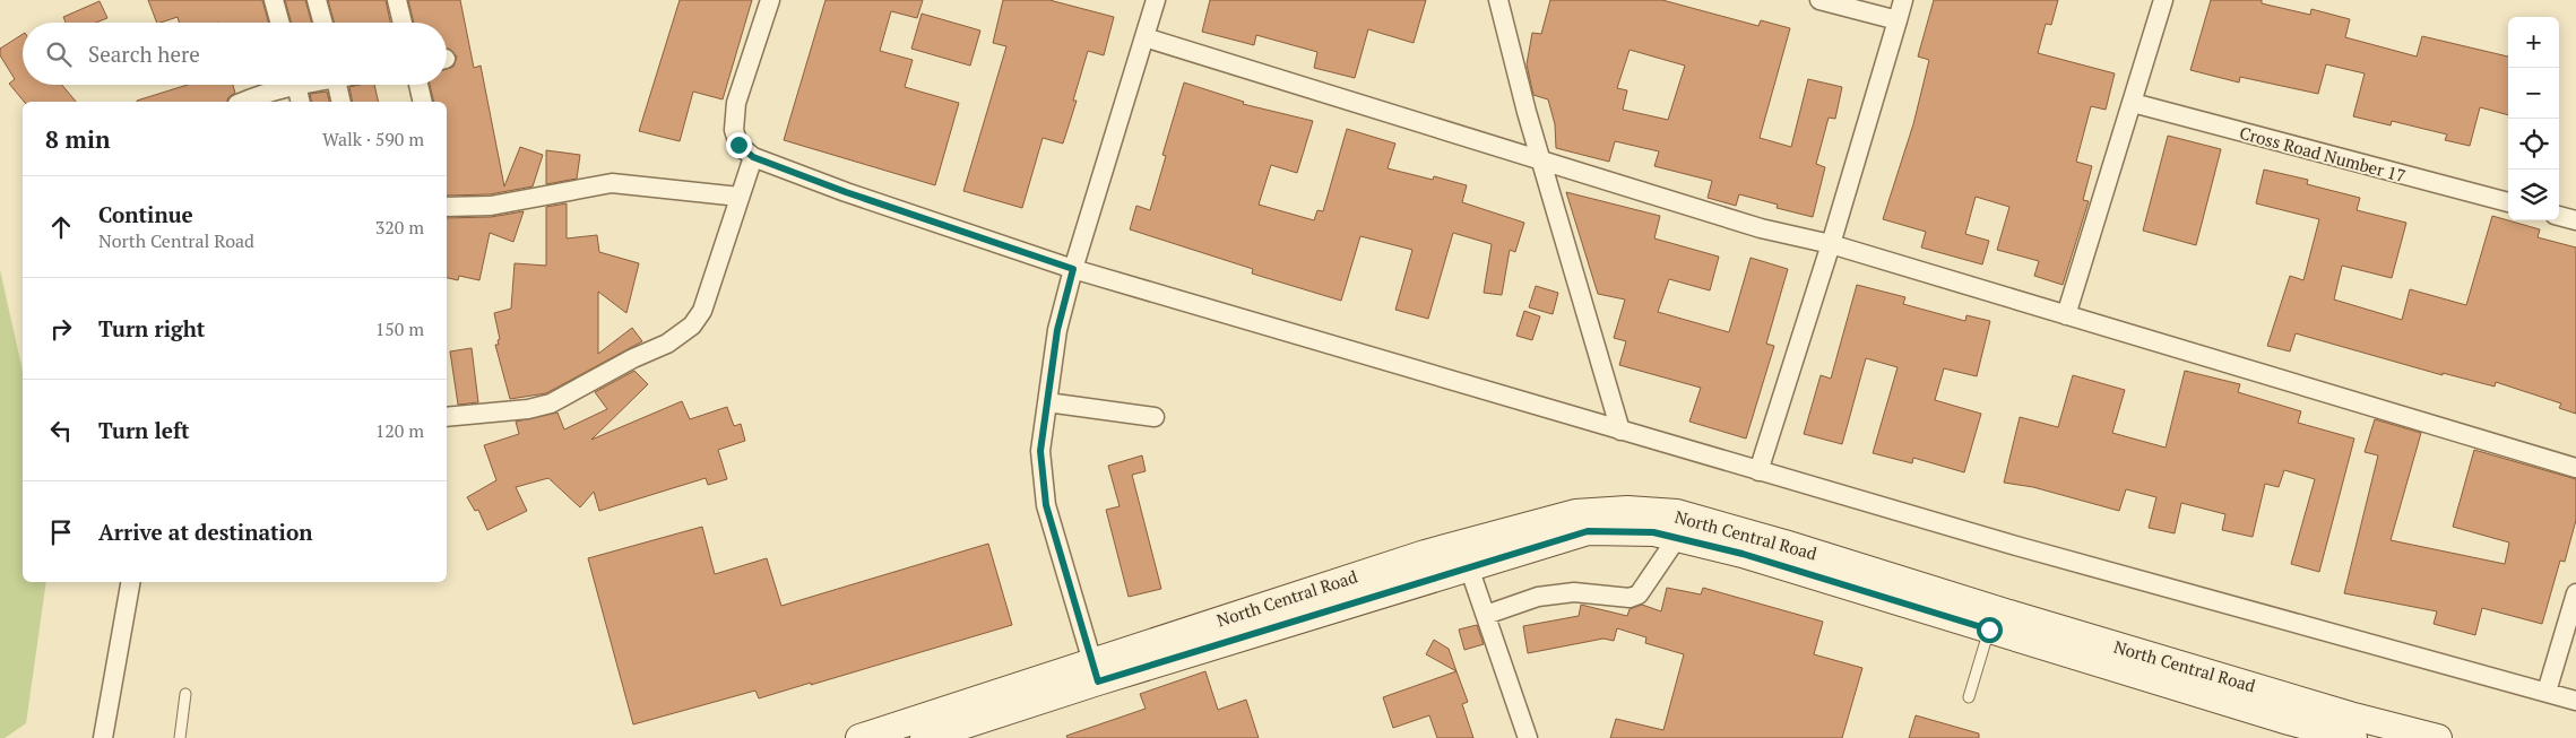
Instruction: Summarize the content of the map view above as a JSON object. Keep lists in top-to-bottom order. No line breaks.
{"streets":{"main road":["North Central Road"],"street":["Cross Road Number 17"]},"page":{"map_buttons":["+","−"],"search":"Search here","heading":["8 min","Walk · 590 m"],"list":[["Continue","North Central Road","320 m"],["Turn right","150 m"],["Turn left","120 m"],"Arrive at destination"]}}
